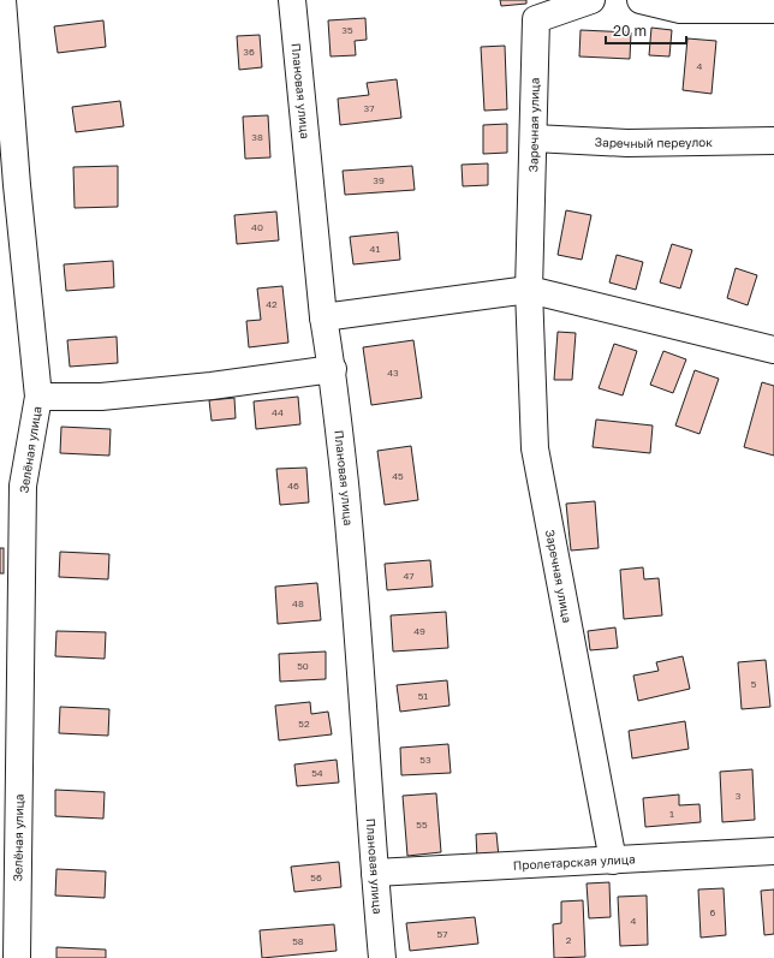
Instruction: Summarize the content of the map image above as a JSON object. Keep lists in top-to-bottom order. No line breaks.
{"streets":{"street":["Плановая улица","Заречная улица","Заречный переулок","Зелёная улица","Пролетарская улица"]},"crossings":[["Плановая улица","Пролетарская улица"],["Заречная улица","Заречный переулок"],["Заречная улица","Пролетарская улица"]],"house_numbers":["35","36","4","37","38","39","40","41","42","43","44","45","46","47","48","49","50","5","51","52","53","54","3","1","55","56","6","4","57","2","58"],"scale_bar":"20 m"}
